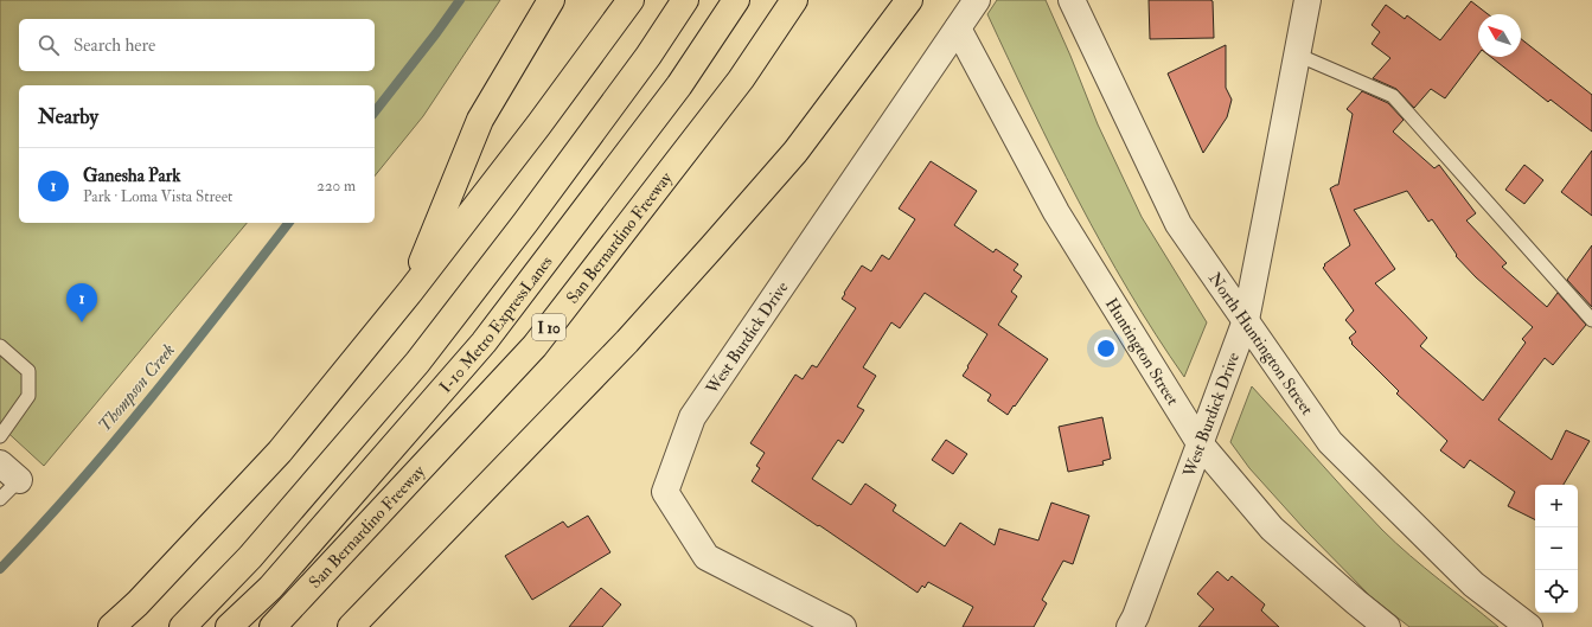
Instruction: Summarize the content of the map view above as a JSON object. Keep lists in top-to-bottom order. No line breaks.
{"streets":{"highway":["San Bernardino Freeway","I-10 Metro ExpressLanes","I 10"],"street":["West Burdick Drive","North Huntington Street","Huntington Street"]},"crossings":[["West Burdick Drive","North Huntington Street"],["West Burdick Drive","Huntington Street"]],"water":["Thompson Creek"],"north":"top left","page":{"search":"Search here","heading":"Nearby","list":[{"mark":"1","name":"Ganesha Park","note":"Park · Loma Vista Street","value":"220 m"}],"pins":"1","map_buttons":["+","−"]}}
